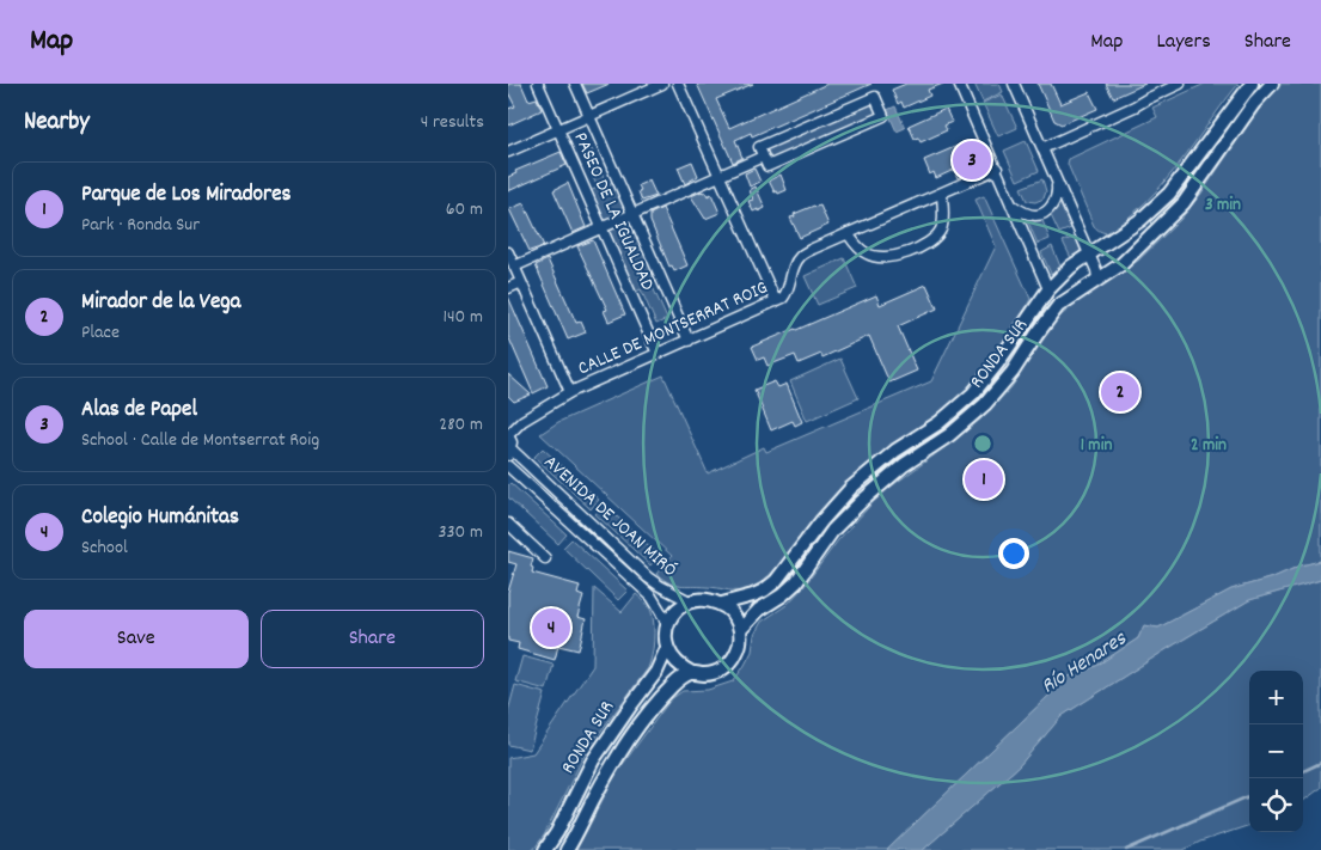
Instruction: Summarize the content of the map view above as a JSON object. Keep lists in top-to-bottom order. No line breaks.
{"streets":{"main road":["RONDA SUR"],"street":["PASEO DE LA IGUALDAD","CALLE DE MONTSERRAT ROIG","AVENIDA DE JOAN MIRÓ"]},"crossings":[["PASEO DE LA IGUALDAD","CALLE DE MONTSERRAT ROIG"],["CALLE DE MONTSERRAT ROIG","AVENIDA DE JOAN MIRÓ"],["RONDA SUR","AVENIDA DE JOAN MIRÓ"]],"water":["Río Henares"],"page":{"header":"Map","nav":["Map","Layers","Share"],"heading":["Nearby","4 results"],"pins":["3","2","1","4"],"list":[{"mark":"1","name":"Parque de Los Miradores","note":"Park · Ronda Sur","value":"60 m"},{"mark":"2","name":"Mirador de la Vega","note":"Place","value":"140 m"},{"mark":"3","name":"Alas de Papel","note":"School · Calle de Montserrat Roig","value":"280 m"},{"mark":"4","name":"Colegio Humánitas","note":"School","value":"330 m"}],"buttons":["Save","Share"],"map_buttons":["+","−"]},"rings":["3 min","1 min","2 min"]}
